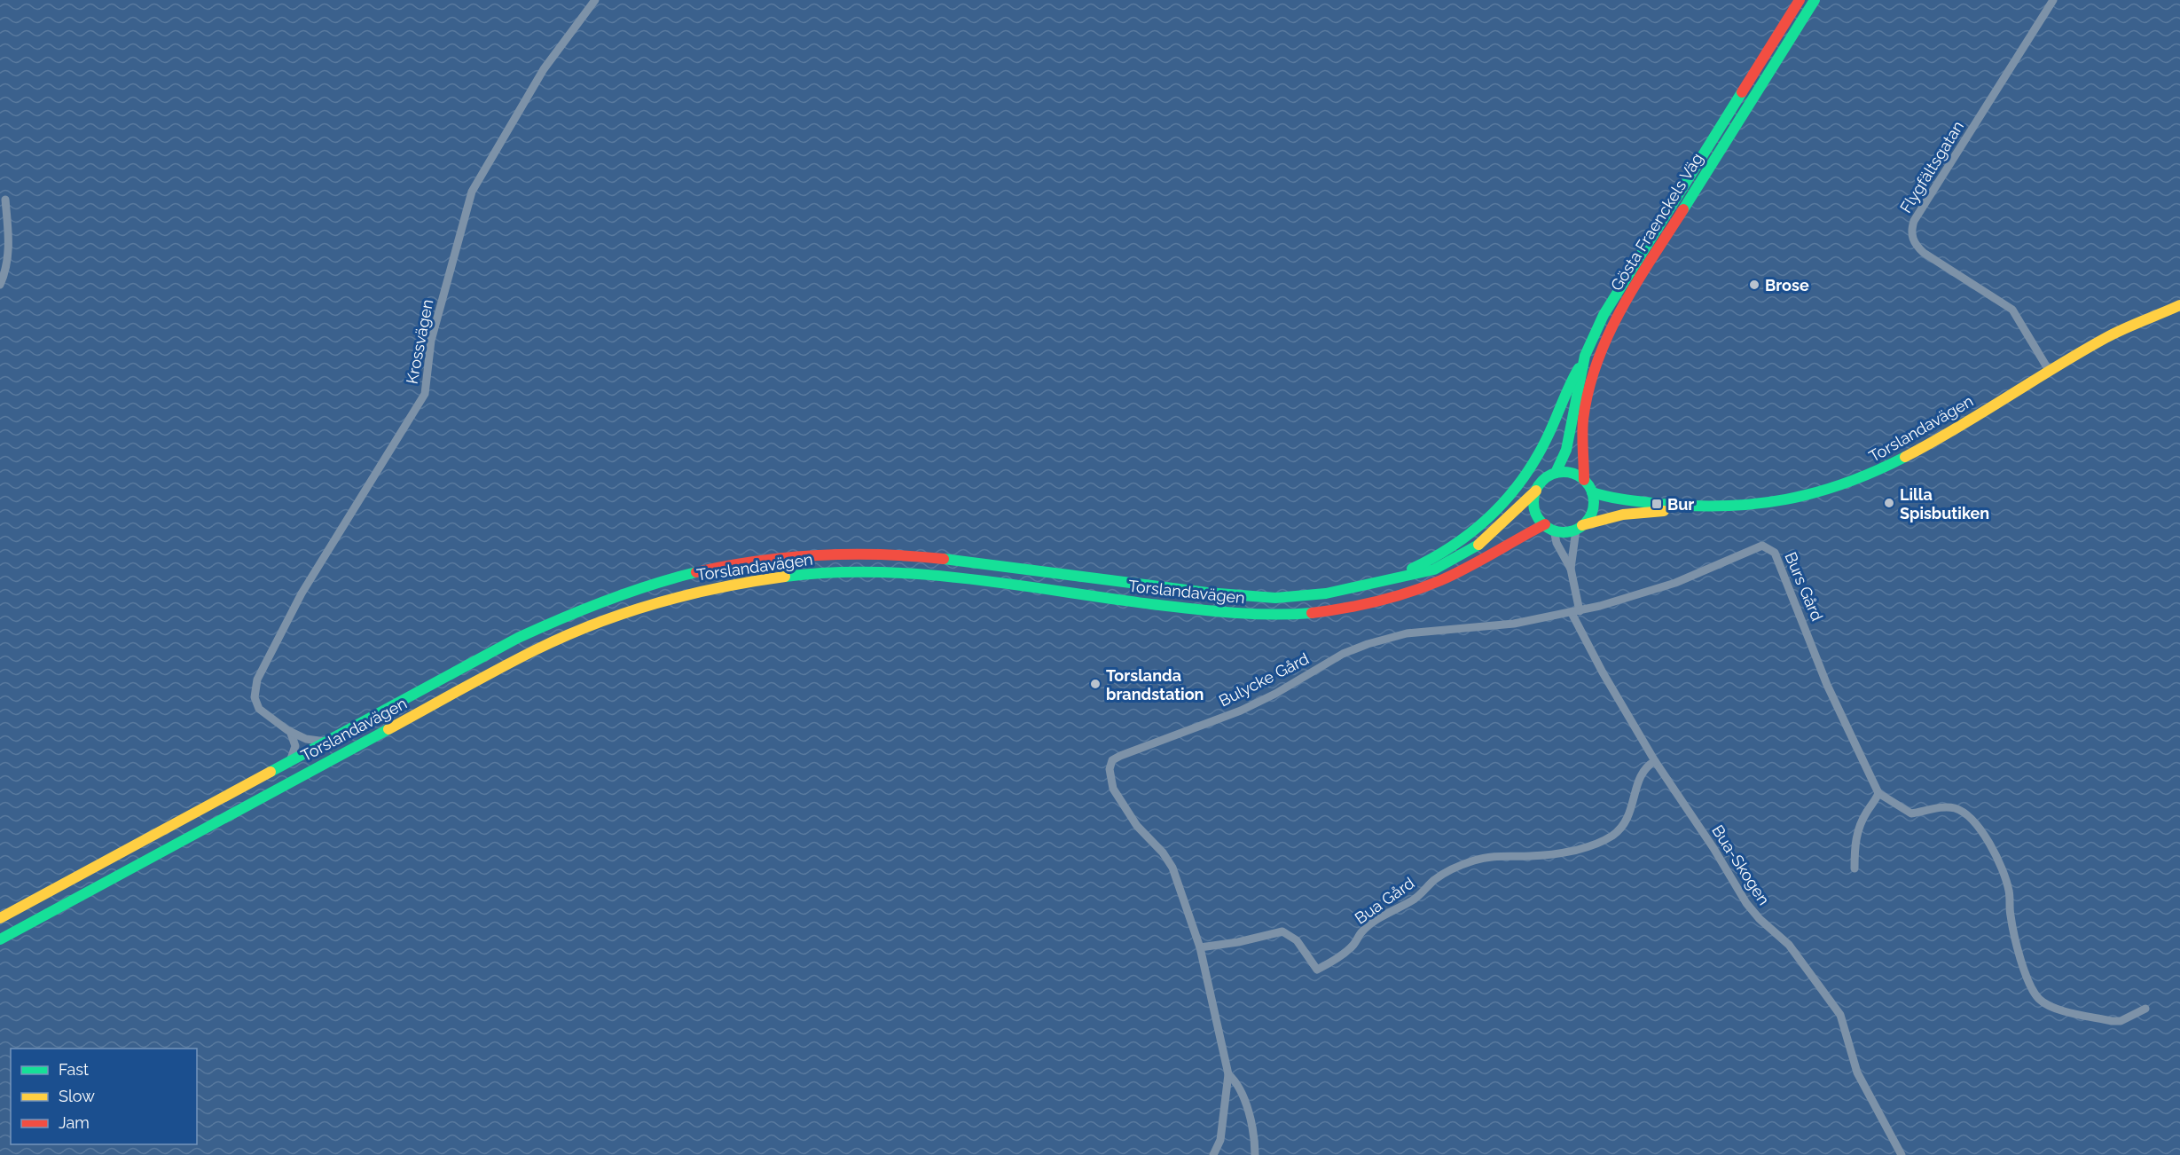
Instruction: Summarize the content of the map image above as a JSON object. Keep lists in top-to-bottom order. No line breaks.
{"streets":{"main road":["Gösta Fraenckels Väg","Torslandavägen"],"street":["Flygfältsgatan","Krossvägen","Burs Gård","Bulycke Gård","Bua-Skogen","Bua Gård"]},"crossings":[["Flygfältsgatan","Torslandavägen"],["Gösta Fraenckels Väg","Torslandavägen"],["Krossvägen","Torslandavägen"],["Burs Gård","Bulycke Gård"],["Burs Gård","Bua-Skogen"],["Bulycke Gård","Bua-Skogen"],["Bulycke Gård","Bua Gård"],["Bua-Skogen","Bua Gård"]],"places":{"other":["Brose","Lilla Spisbutiken","Torslanda brandstation"],"transit":["Bur"]},"legend":["Fast","Slow","Jam"]}
